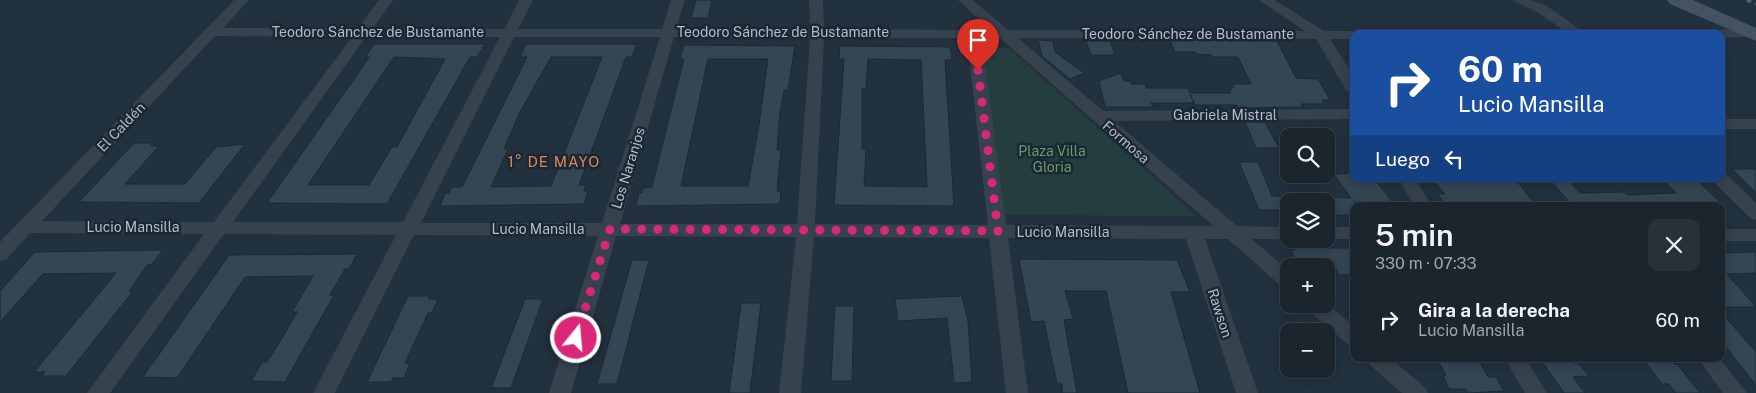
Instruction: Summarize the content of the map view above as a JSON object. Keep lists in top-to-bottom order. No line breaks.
{"streets":{"street":["Teodoro Sánchez de Bustamante","Gabriela Mistral","El Caldén","Formosa","Los Naranjos","Lucio Mansilla","Rawson"]},"crossings":[["Teodoro Sánchez de Bustamante","El Caldén"],["Teodoro Sánchez de Bustamante","Formosa"],["Teodoro Sánchez de Bustamante","Los Naranjos"],["Gabriela Mistral","Formosa"],["El Caldén","Lucio Mansilla"],["Formosa","Lucio Mansilla"],["Los Naranjos","Lucio Mansilla"],["Lucio Mansilla","Rawson"]],"districts":["1° DE MAYO"],"parks":["Plaza Villa Gloria"],"page":{"turn":["60 m","Lucio Mansilla"],"map_buttons":["+","−"],"then":"Luego","heading":["5 min","330 m · 07:33"],"list":[{"name":"Gira a la derecha","note":"Lucio Mansilla","value":"60 m"}]}}
